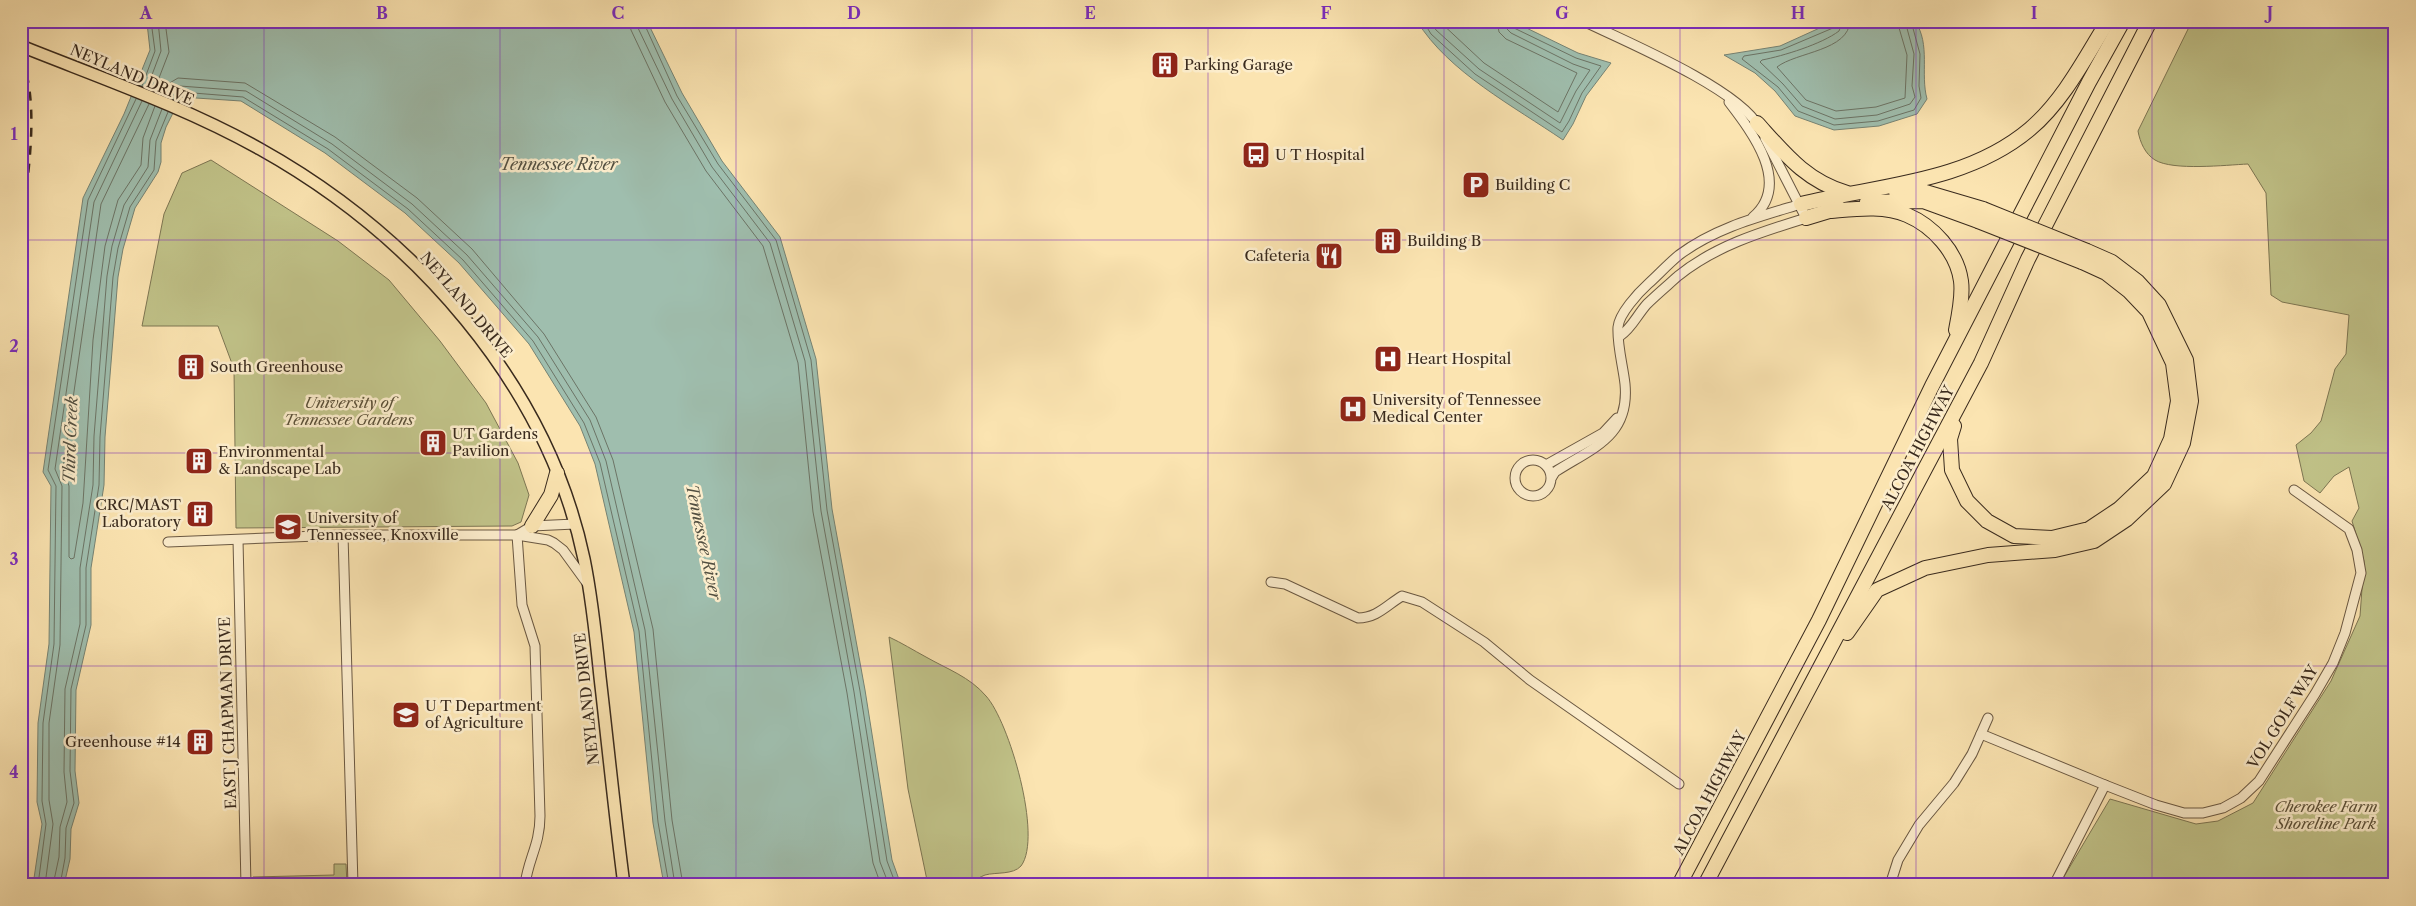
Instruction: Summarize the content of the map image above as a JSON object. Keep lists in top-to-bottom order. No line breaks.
{"streets":{"highway":["ALCOA HIGHWAY"],"main road":["NEYLAND DRIVE"],"street":["EAST J CHAPMAN DRIVE","VOL GOLF WAY"]},"water":["Tennessee River","Third Creek"],"parks":["University of Tennessee Gardens","Cherokee Farm Shoreline Park"],"places":{"building":["Parking Garage","Building B","South Greenhouse","UT Gardens Pavilion","Environmental & Landscape Lab","CRC/MAST Laboratory","Greenhouse #14"],"bus stop":["U T Hospital"],"parking":["Building C"],"restaurant":["Cafeteria"],"hospital":["Heart Hospital","University of Tennessee Medical Center"],"school or university":["University of Tennessee, Knoxville","U T Department of Agriculture"]},"grid":{"columns":["A","B","C","D","E","F","G","H","I","J"],"rows":["1","2","3","4"]}}
